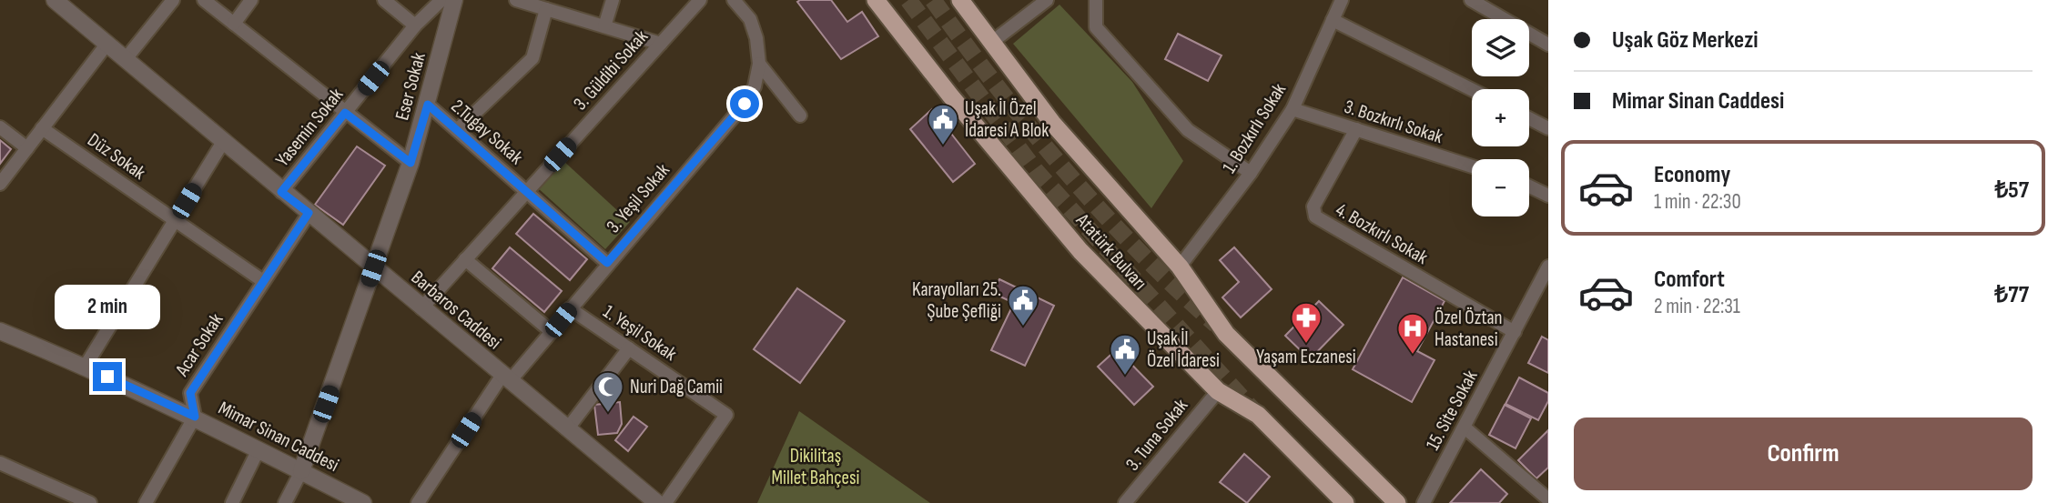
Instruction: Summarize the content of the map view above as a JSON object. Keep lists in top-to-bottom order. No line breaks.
{"streets":{"highway":["Atatürk Bulvarı"],"street":["3. Güldibi Sokak","Eser Sokak","3. Bozkırlı Sokak","Yasemin Sokak","1. Bozkırlı Sokak","2.Tugay Sokak","Düz Sokak","3. Yeşil Sokak","4. Bozkırlı Sokak","Barbaros Caddesi","1. Yeşil Sokak","Acar Sokak","15. Site Sokak","3. Tuna Sokak","Mimar Sinan Caddesi"]},"crossings":[["3. Güldibi Sokak","2.Tugay Sokak"],["3. Güldibi Sokak","Barbaros Caddesi"],["Eser Sokak","2.Tugay Sokak"],["Eser Sokak","Barbaros Caddesi"],["Eser Sokak","Mimar Sinan Caddesi"],["3. Bozkırlı Sokak","1. Bozkırlı Sokak"],["3. Bozkırlı Sokak","4. Bozkırlı Sokak"],["Yasemin Sokak","Barbaros Caddesi"],["2.Tugay Sokak","3. Yeşil Sokak"],["Düz Sokak","Acar Sokak"],["3. Yeşil Sokak","Barbaros Caddesi"],["3. Yeşil Sokak","1. Yeşil Sokak"],["4. Bozkırlı Sokak","15. Site Sokak"],["Atatürk Bulvarı","3. Tuna Sokak"],["Barbaros Caddesi","Acar Sokak"],["Acar Sokak","Mimar Sinan Caddesi"]],"parks":["Dikilitaş Millet Bahçesi"],"places":{"public building":["Uşak İl Özel İdaresi A Blok","Karayolları 25. Şube Şefliği","Uşak İl Özel İdaresi"],"pharmacy":["Yaşam Eczanesi"],"hospital":["Özel Öztan Hastanesi"],"mosque":["Nuri Dağ Camii"]},"page":{"banner":["Uşak Göz Merkezi","Mimar Sinan Caddesi"],"map_buttons":["+","−"],"list":[{"name":"Economy","note":"1 min · 22:30","value":"₺57"},{"name":"Comfort","note":"2 min · 22:31","value":"₺77"}],"bubble":"2 min","buttons":"Confirm"}}
